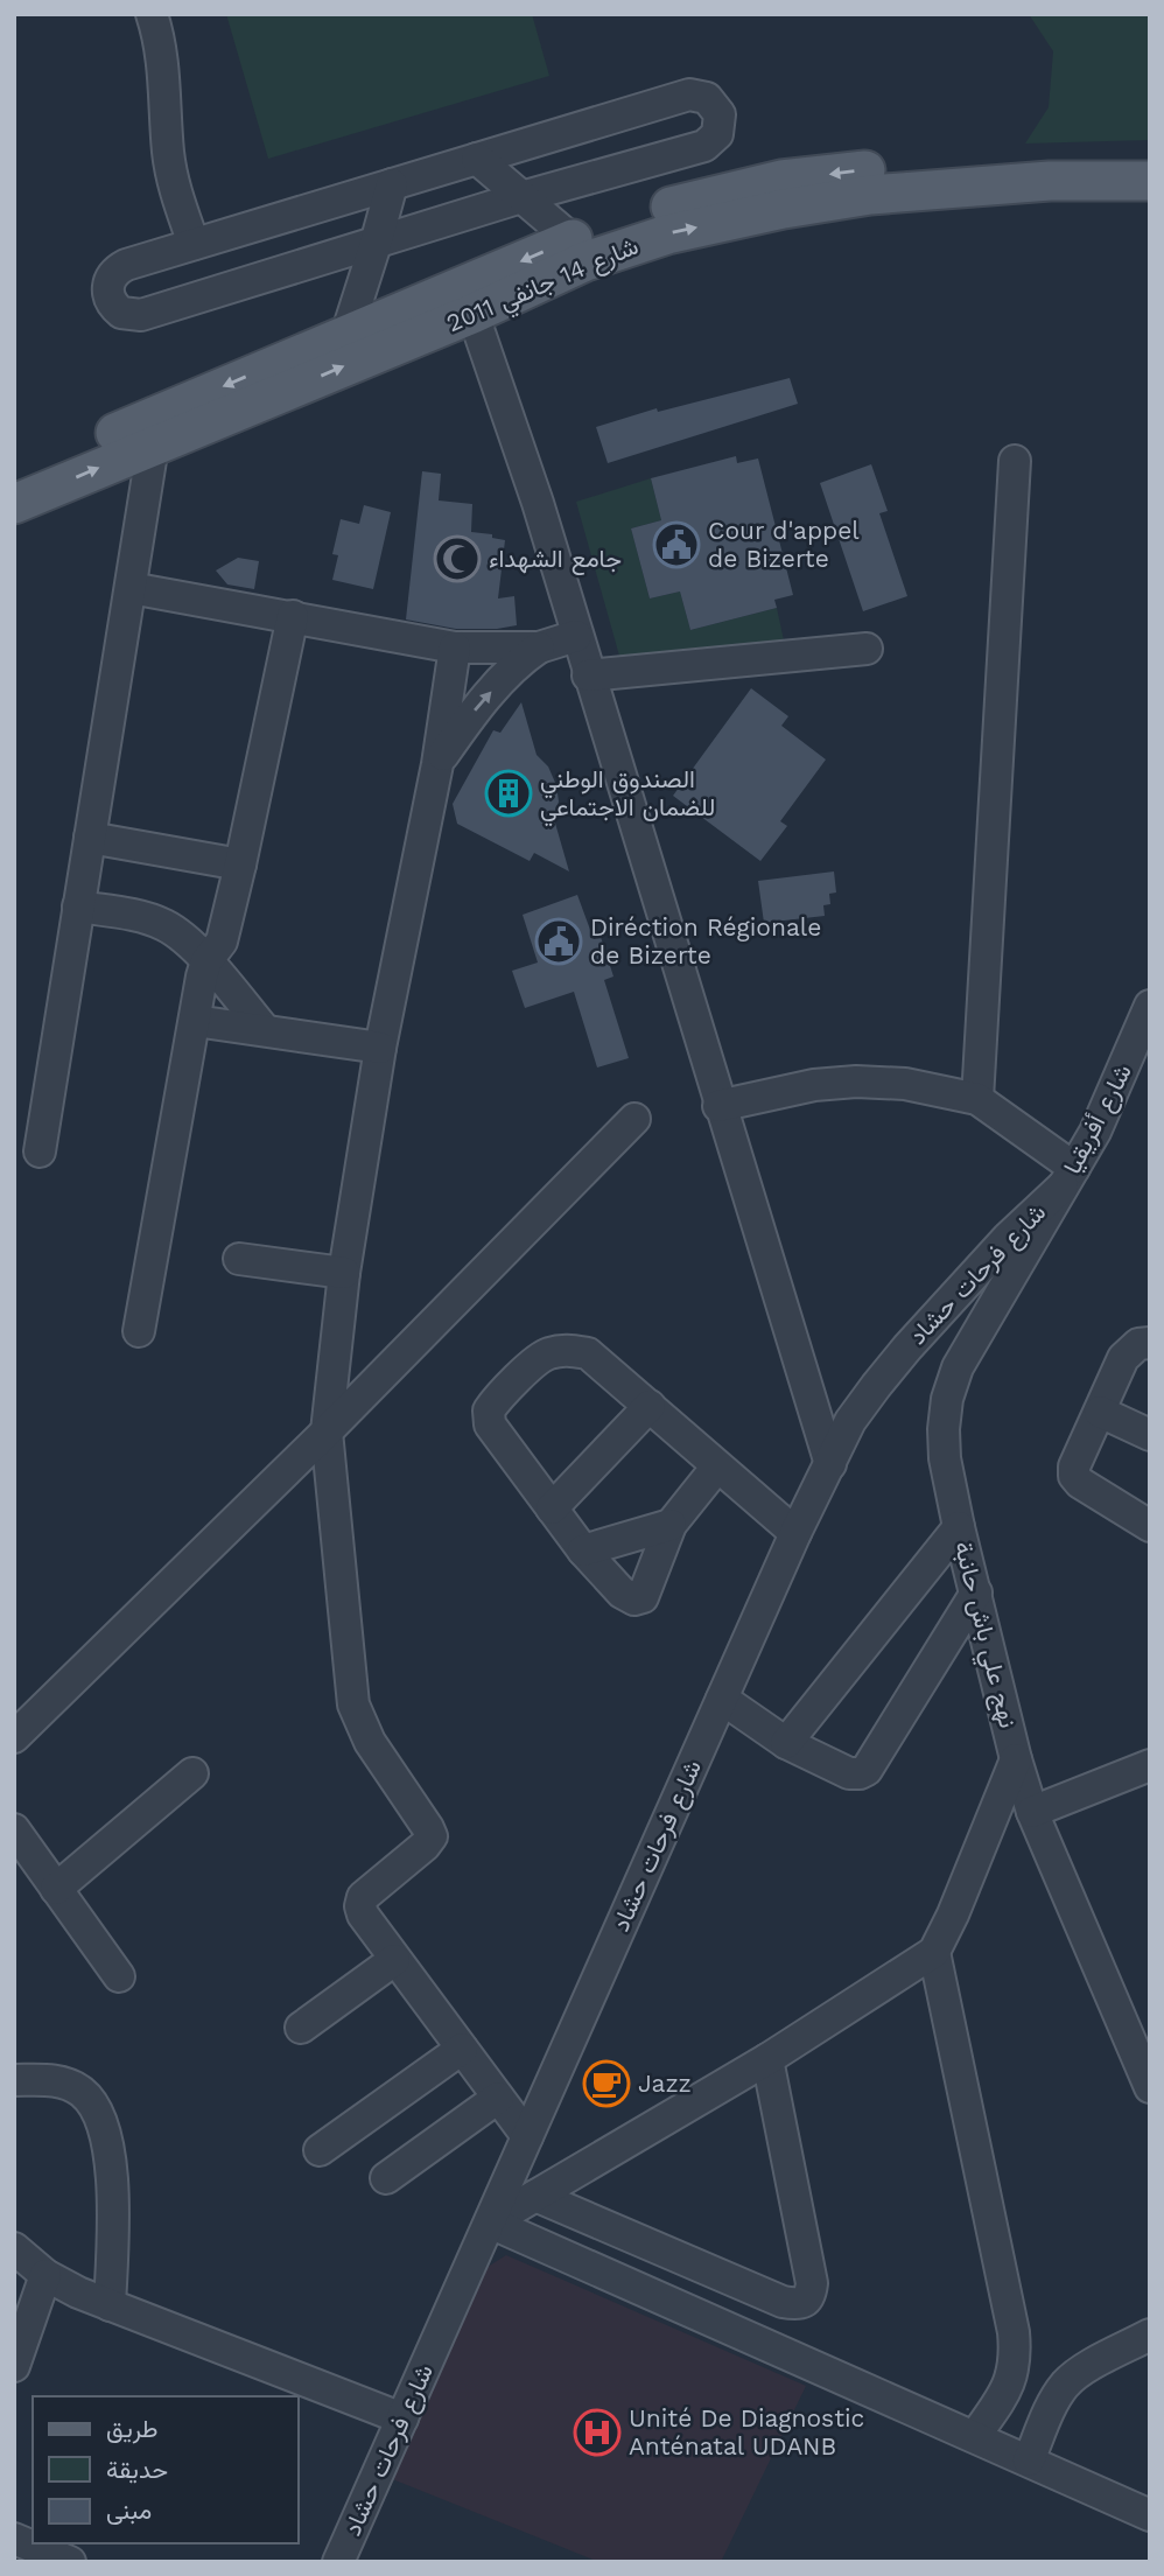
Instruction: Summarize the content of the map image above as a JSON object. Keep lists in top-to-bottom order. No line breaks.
{"streets":{"main road":["شارع 14 جانفي 2011"],"street":["شارع أفريقيا","شارع فرحات حشاد","نهج علي باش حانبة"]},"crossings":[["شارع أفريقيا","شارع فرحات حشاد"],["شارع أفريقيا","نهج علي باش حانبة"],["شارع فرحات حشاد","نهج علي باش حانبة"]],"places":{"public building":["Cour d'appel de Bizerte","Diréction Régionale de Bizerte"],"mosque":["جامع الشهداء"],"building":["الصندوق الوطني للضمان الاجتماعي"],"cafe":["Jazz"],"hospital":["Unité De Diagnostic Anténatal UDANB"]},"legend":["طريق","حديقة","مبنى"]}
